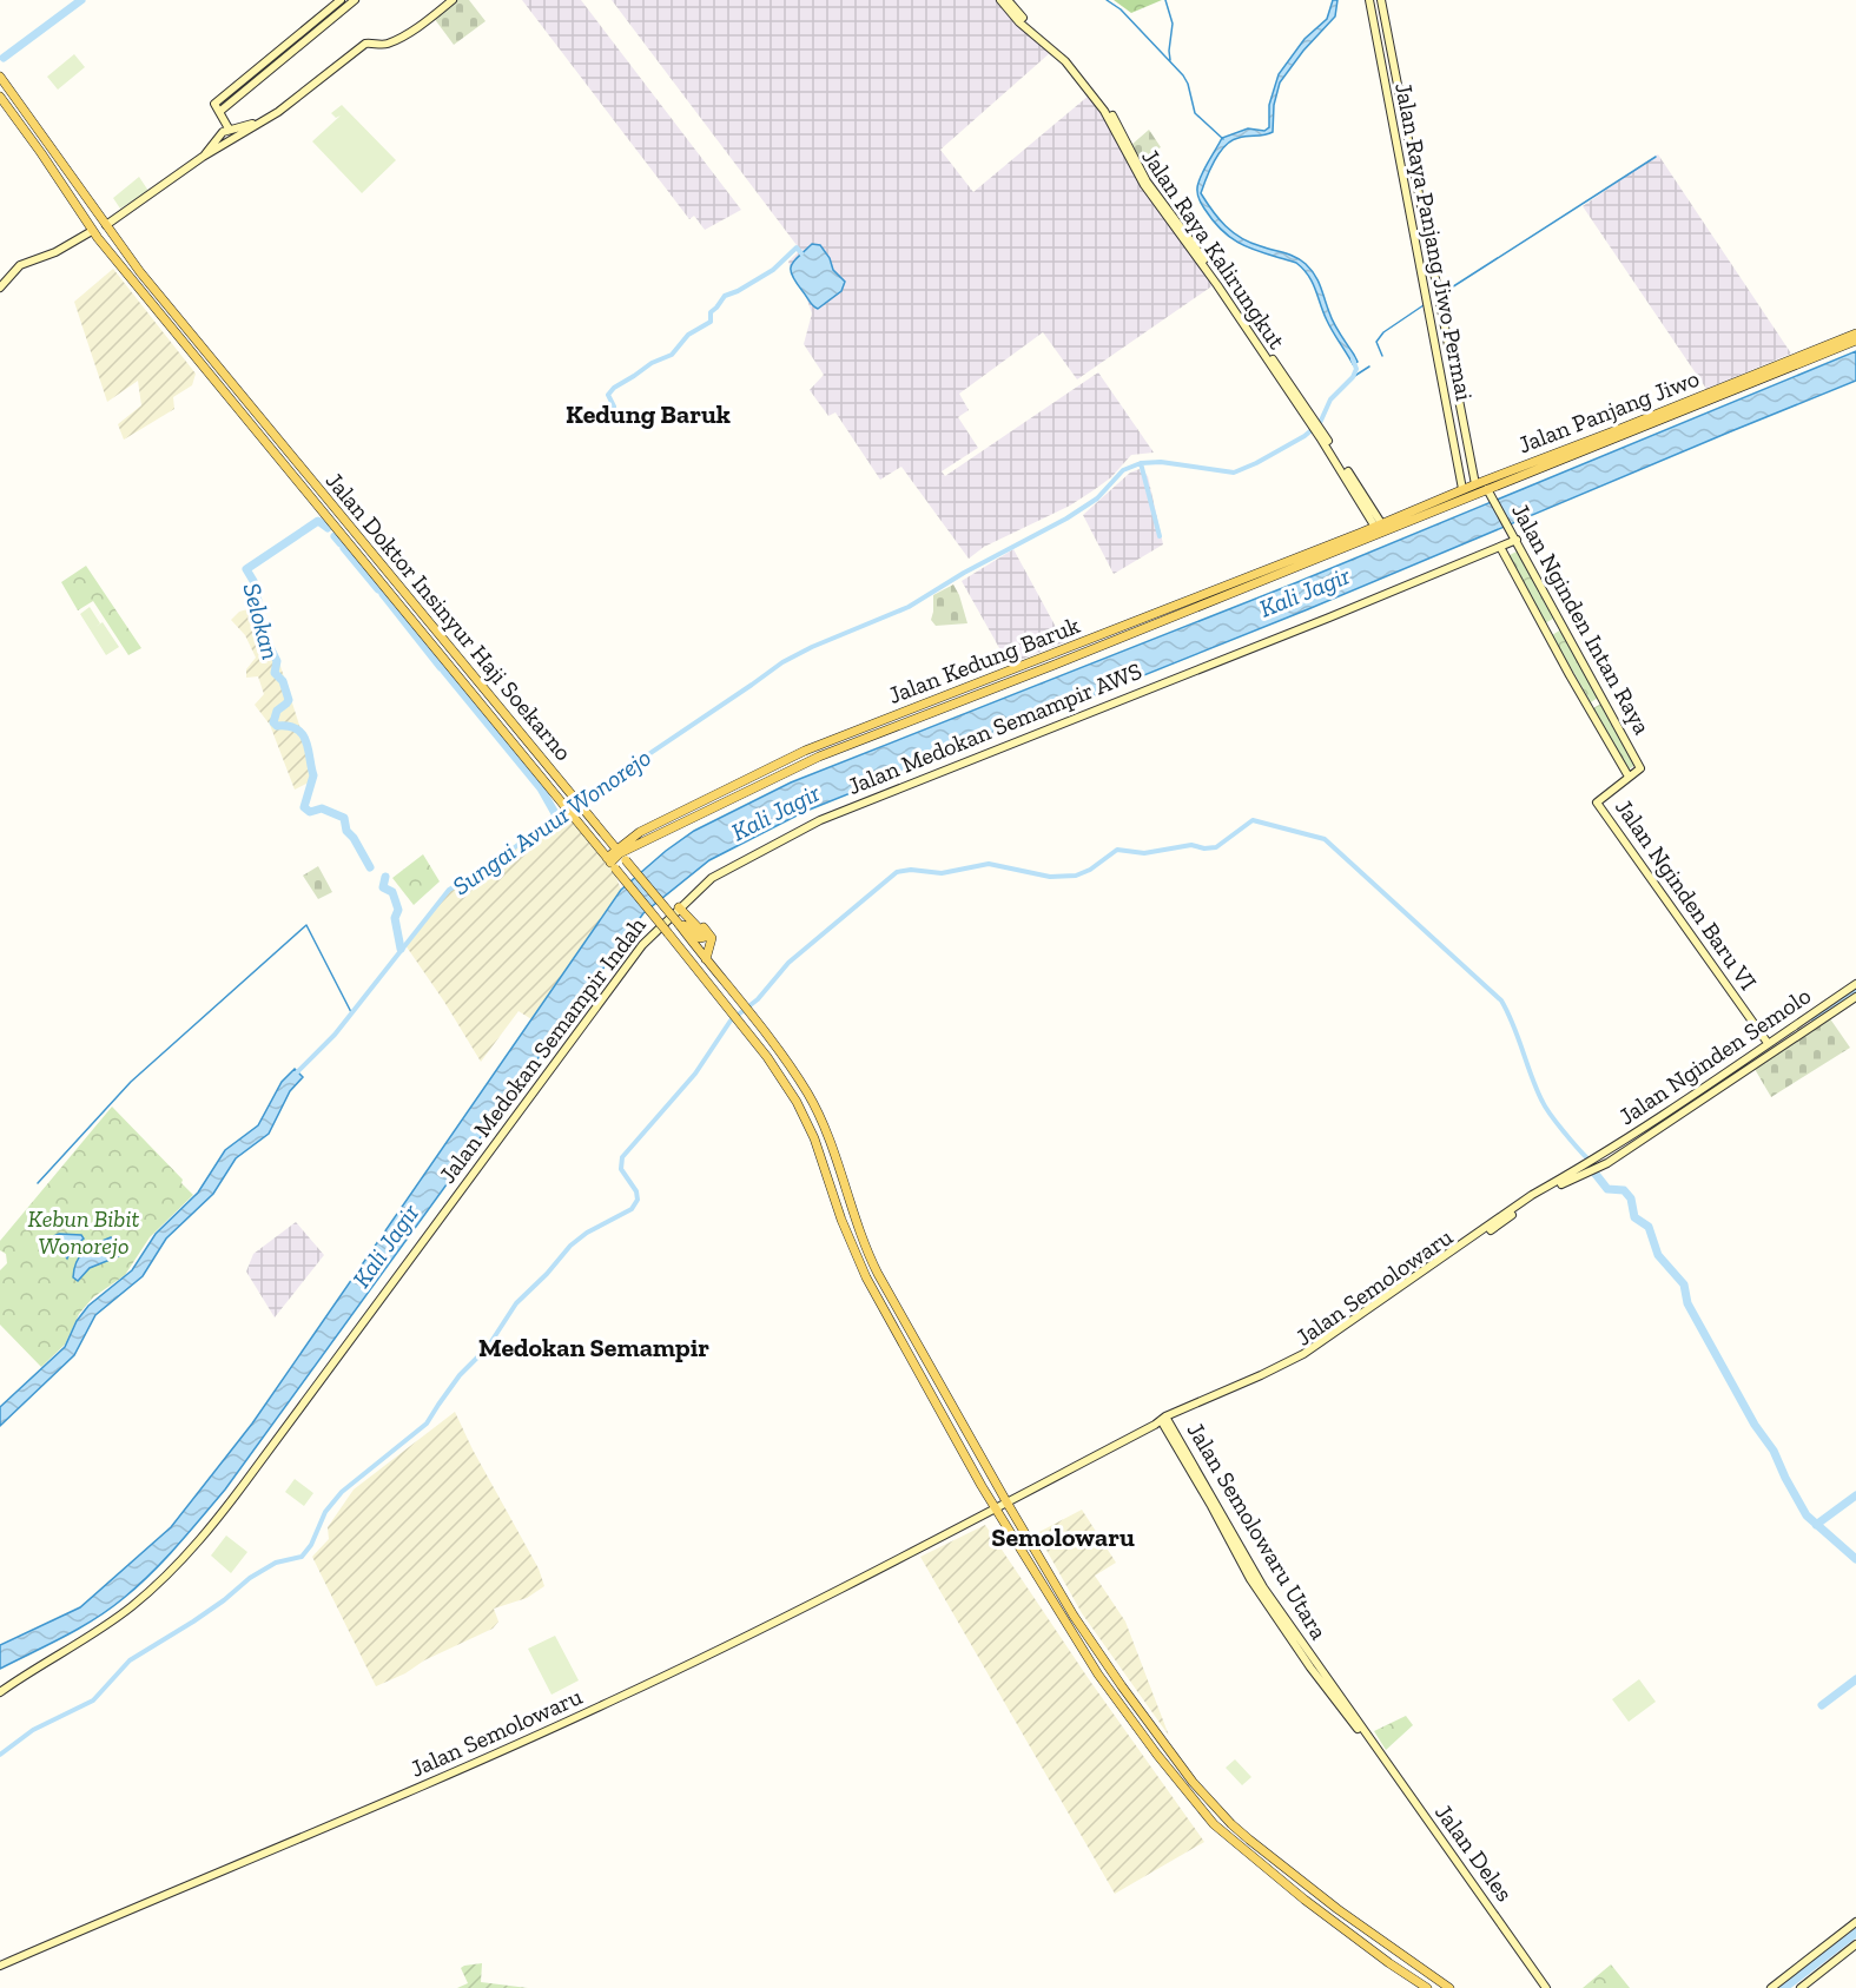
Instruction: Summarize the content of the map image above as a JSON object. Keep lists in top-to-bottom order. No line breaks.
{"streets":{"main road":["Jalan Panjang Jiwo","Jalan Doktor Insinyur Haji Soekarno","Jalan Kedung Baruk"],"street":["Jalan Raya Panjang Jiwo Permai","Jalan Raya Kalirungkut","Jalan Nginden Intan Raya","Jalan Medokan Semampir AWS","Jalan Nginden Baru VI","Jalan Medokan Semampir Indah","Jalan Nginden Semolo","Jalan Semolowaru","Jalan Semolowaru Utara","Jalan Deles"]},"crossings":[["Jalan Raya Panjang Jiwo Permai","Jalan Panjang Jiwo"],["Jalan Raya Kalirungkut","Jalan Panjang Jiwo"],["Jalan Raya Kalirungkut","Jalan Kedung Baruk"],["Jalan Panjang Jiwo","Jalan Nginden Intan Raya"],["Jalan Panjang Jiwo","Jalan Kedung Baruk"],["Jalan Doktor Insinyur Haji Soekarno","Jalan Kedung Baruk"],["Jalan Doktor Insinyur Haji Soekarno","Jalan Semolowaru"],["Jalan Nginden Intan Raya","Jalan Medokan Semampir AWS"],["Jalan Nginden Intan Raya","Jalan Nginden Baru VI"],["Jalan Medokan Semampir AWS","Jalan Medokan Semampir Indah"],["Jalan Nginden Baru VI","Jalan Nginden Semolo"],["Jalan Nginden Semolo","Jalan Semolowaru"],["Jalan Semolowaru","Jalan Semolowaru Utara"],["Jalan Semolowaru Utara","Jalan Deles"]],"districts":["Kedung Baruk","Medokan Semampir","Semolowaru"],"water":["Kali Jagir","Selokan","Sungai Avuur Wonorejo"],"parks":["Kebun Bibit Wonorejo"]}
